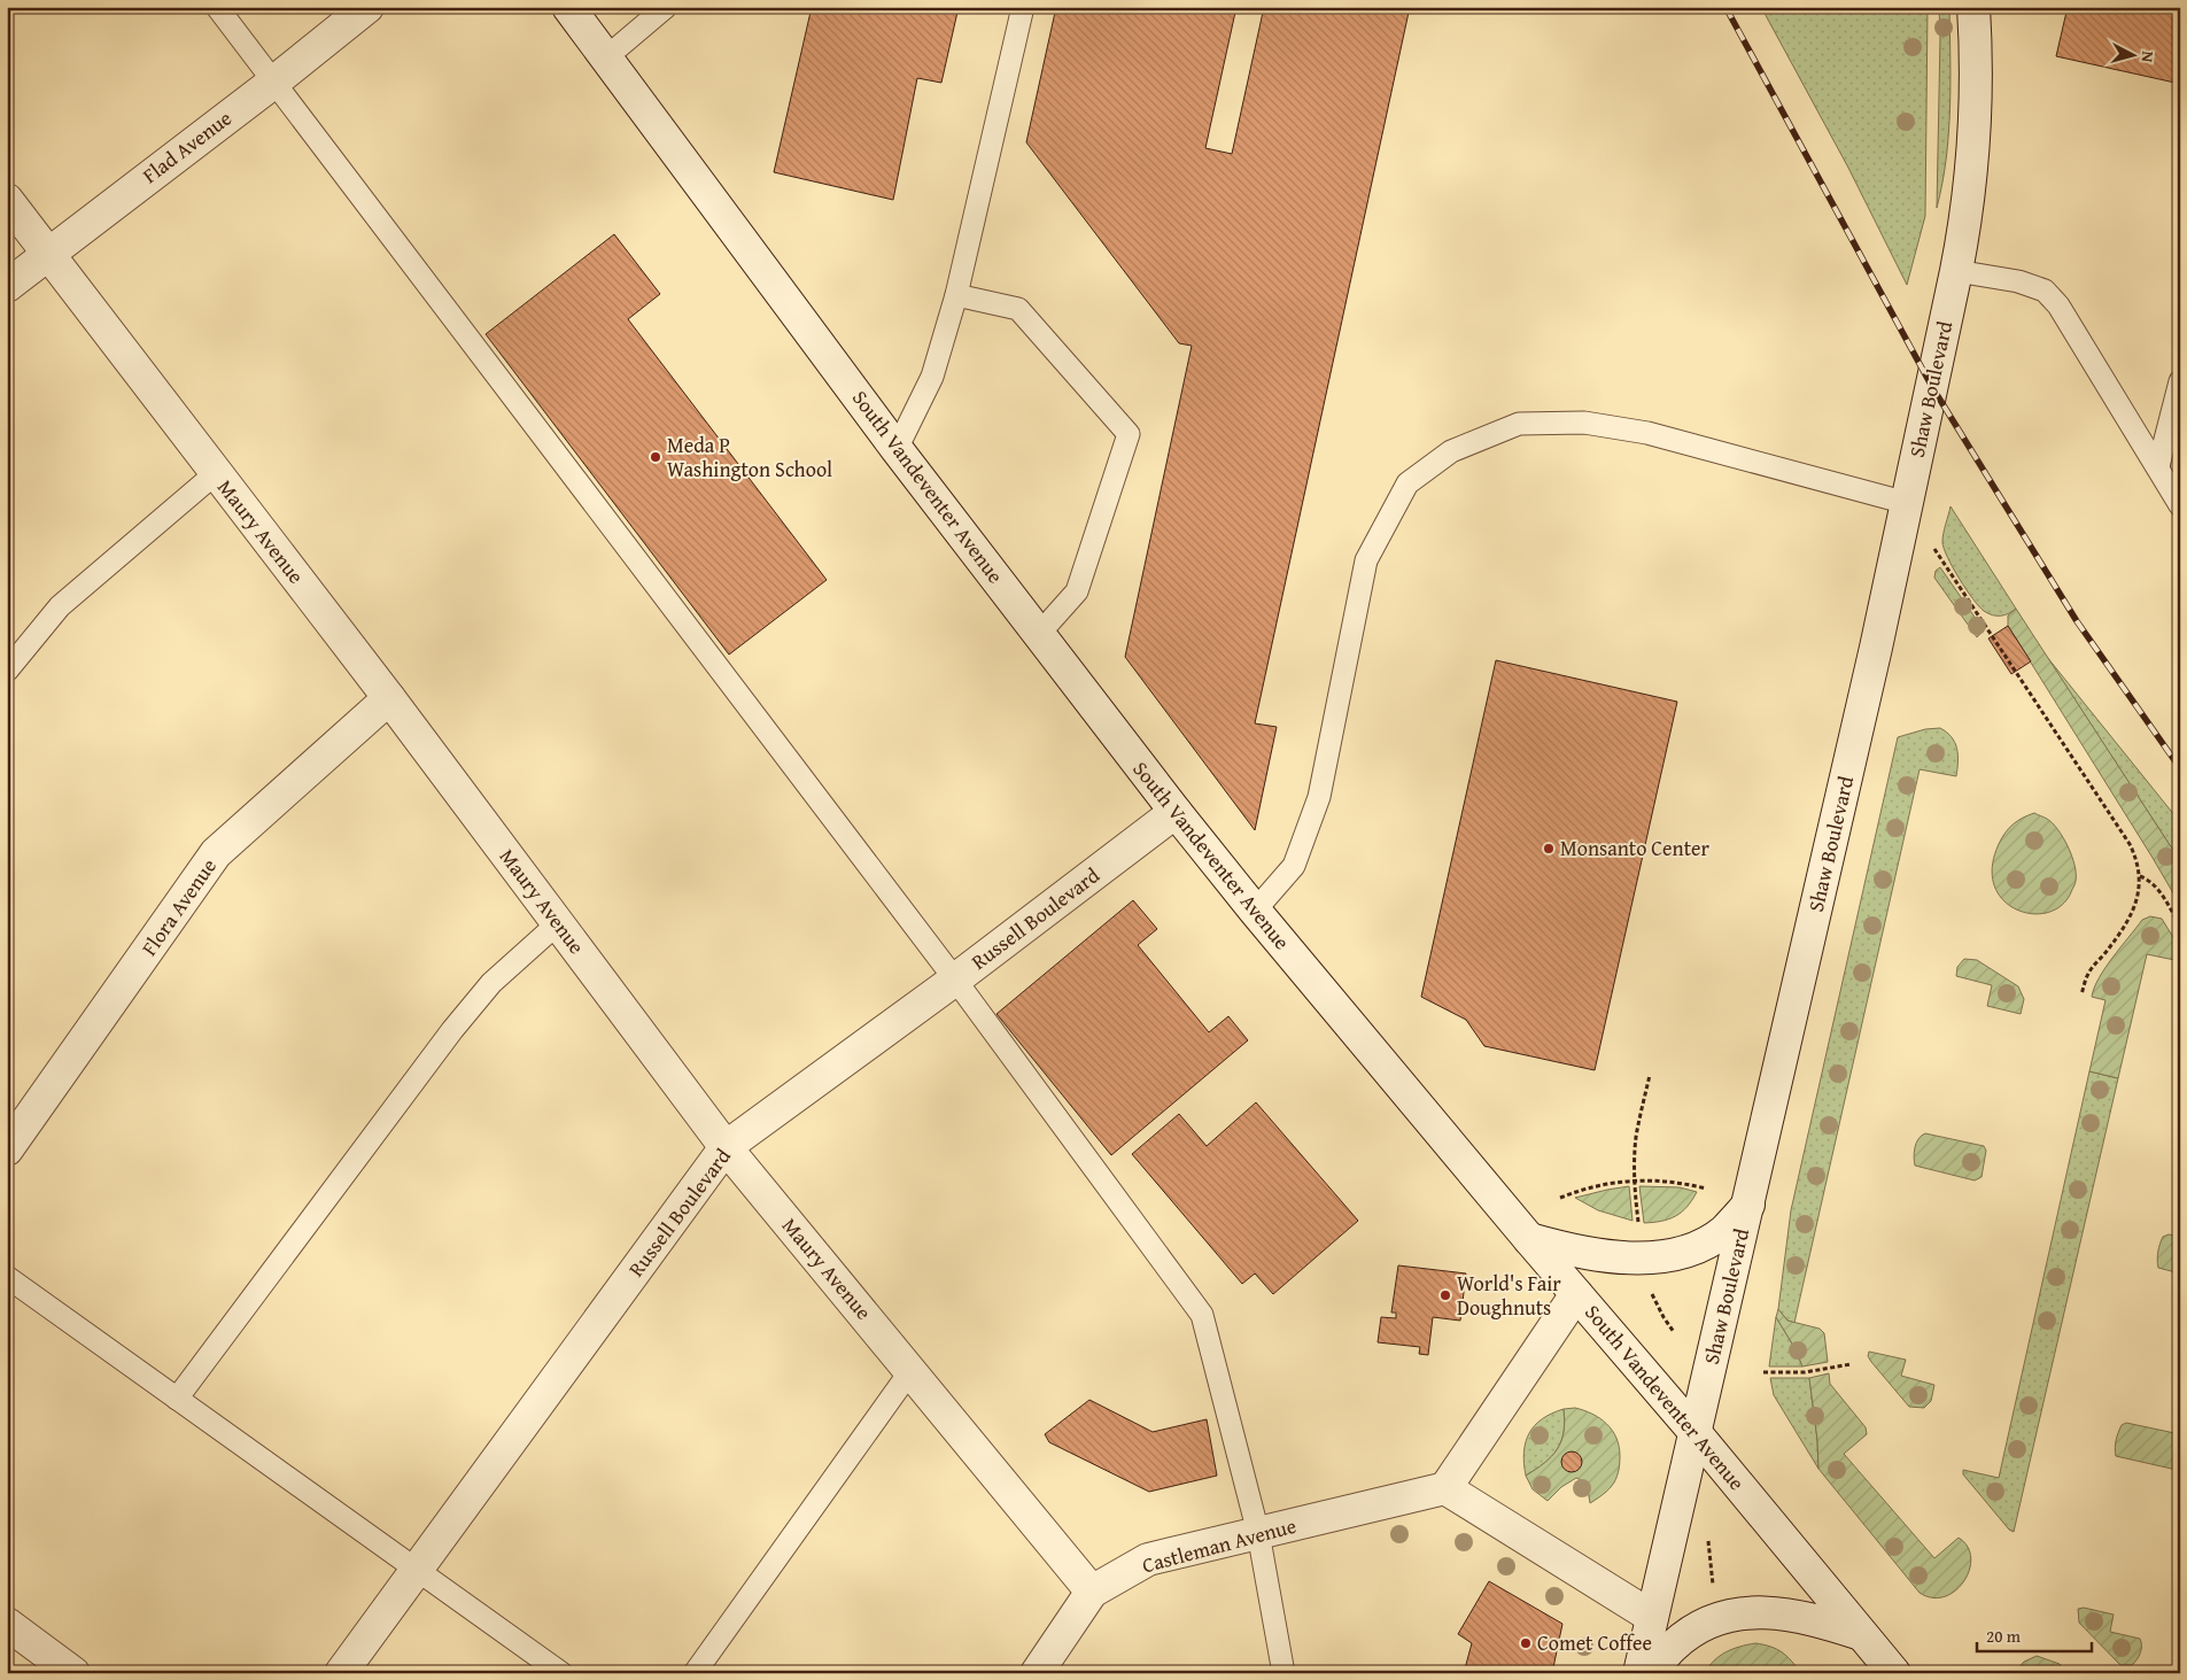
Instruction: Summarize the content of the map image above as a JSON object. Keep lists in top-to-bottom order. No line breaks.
{"streets":{"street":["Flad Avenue","Shaw Boulevard","South Vandeventer Avenue","Maury Avenue","Flora Avenue","Russell Boulevard","Castleman Avenue"]},"crossings":[["Flad Avenue","Maury Avenue"],["Shaw Boulevard","South Vandeventer Avenue"],["South Vandeventer Avenue","Russell Boulevard"],["Maury Avenue","Flora Avenue"],["Maury Avenue","Russell Boulevard"],["Maury Avenue","Castleman Avenue"]],"places":["Meda P Washington School","Monsanto Center","World's Fair Doughnuts","Comet Coffee"],"scale_bar":"20 m","north":"right"}
